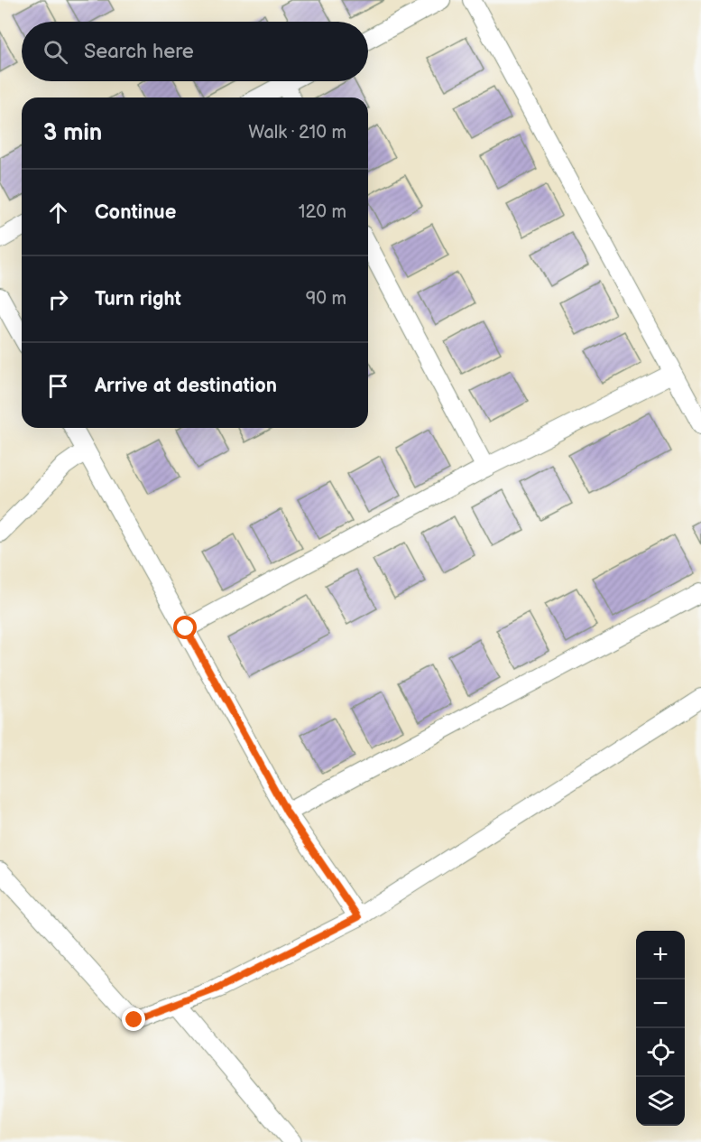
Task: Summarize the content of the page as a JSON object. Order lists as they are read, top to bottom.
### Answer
{
  "page": {
    "search": "Search here",
    "heading": ["3 min", "Walk · 210 m"],
    "list": [
      ["Continue", "120 m"],
      ["Turn right", "90 m"],
      "Arrive at destination"
    ],
    "map_buttons": ["+", "−"]
  }
}
